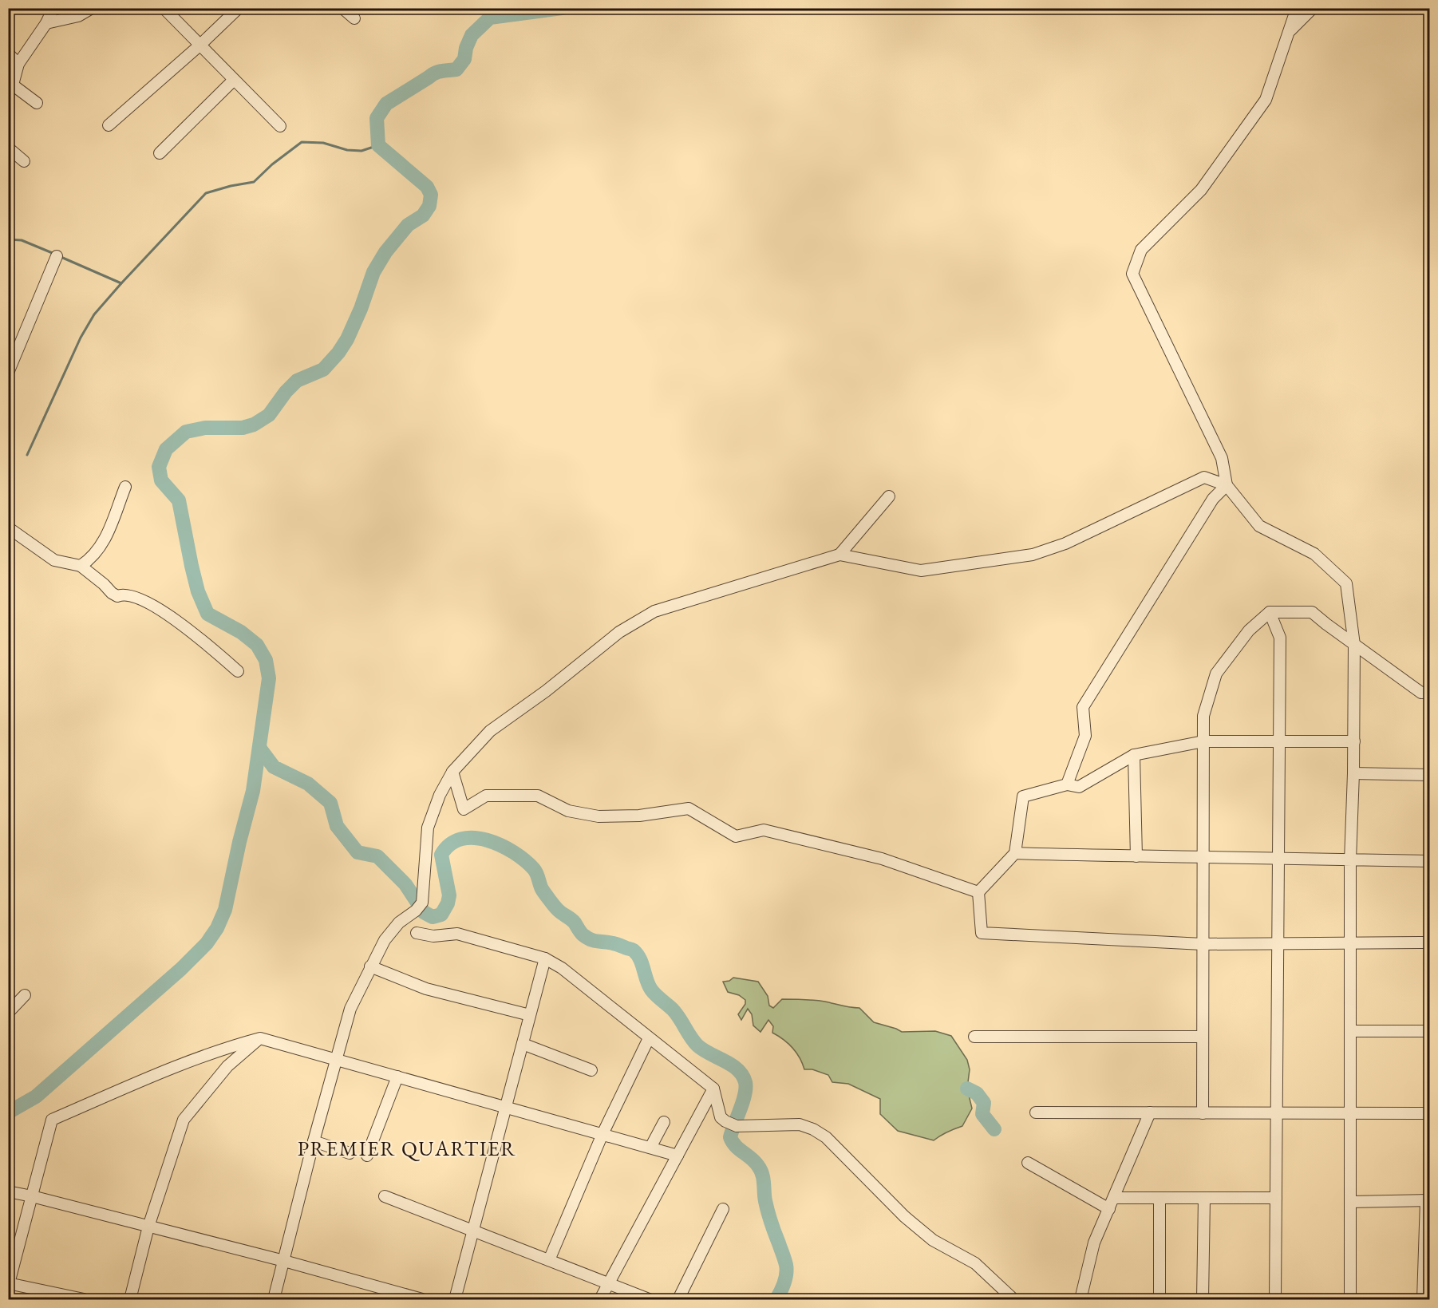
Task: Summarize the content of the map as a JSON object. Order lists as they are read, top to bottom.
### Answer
{
  "districts": ["PREMIER QUARTIER"]
}
